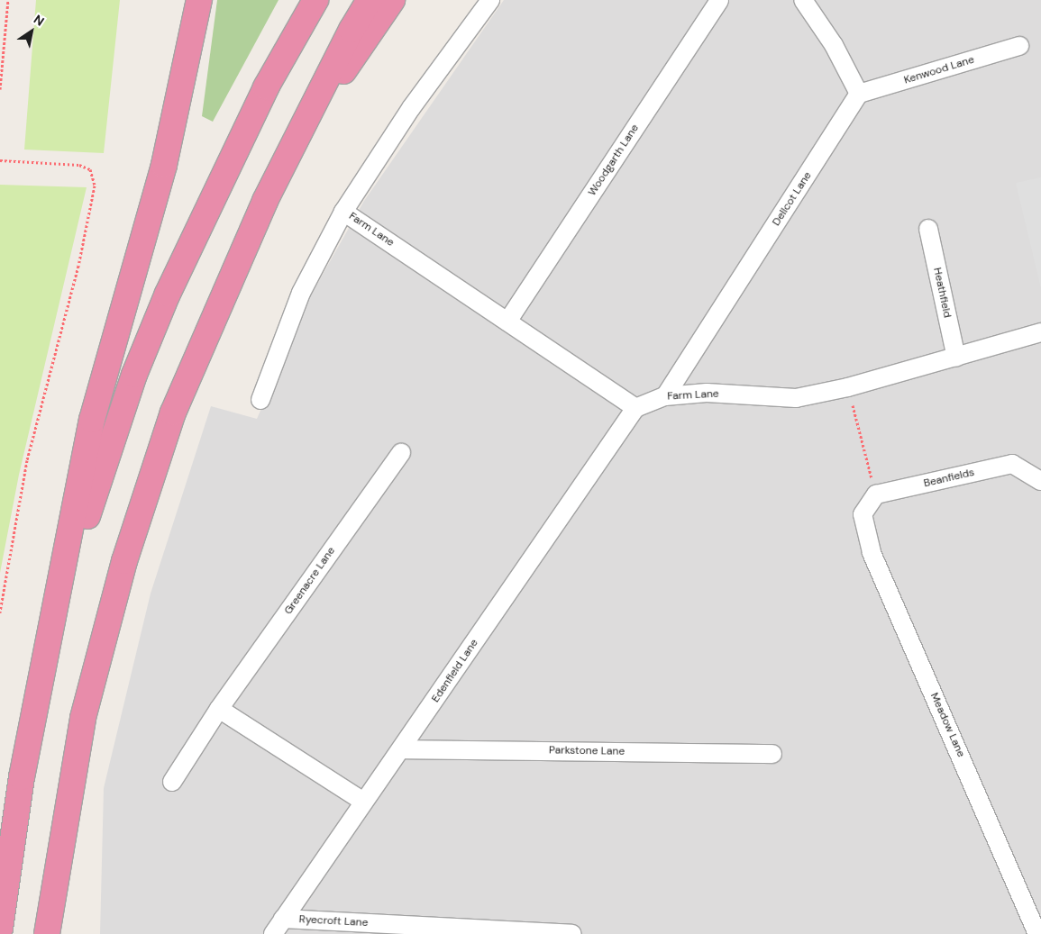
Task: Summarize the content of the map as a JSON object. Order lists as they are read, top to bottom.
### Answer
{
  "streets": {
    "street": [
      "Kenwood Lane",
      "Woodgarth Lane",
      "Dellcot Lane",
      "Farm Lane",
      "Heathfield",
      "Beanfields",
      "Greenacre Lane",
      "Edenfield Lane",
      "Meadow Lane",
      "Parkstone Lane",
      "Ryecroft Lane"
    ]
  },
  "crossings": [
    ["Kenwood Lane", "Dellcot Lane"],
    ["Woodgarth Lane", "Farm Lane"],
    ["Dellcot Lane", "Farm Lane"],
    ["Farm Lane", "Heathfield"],
    ["Farm Lane", "Edenfield Lane"],
    ["Beanfields", "Meadow Lane"],
    ["Edenfield Lane", "Parkstone Lane"],
    ["Edenfield Lane", "Ryecroft Lane"]
  ],
  "north": "top right"
}
